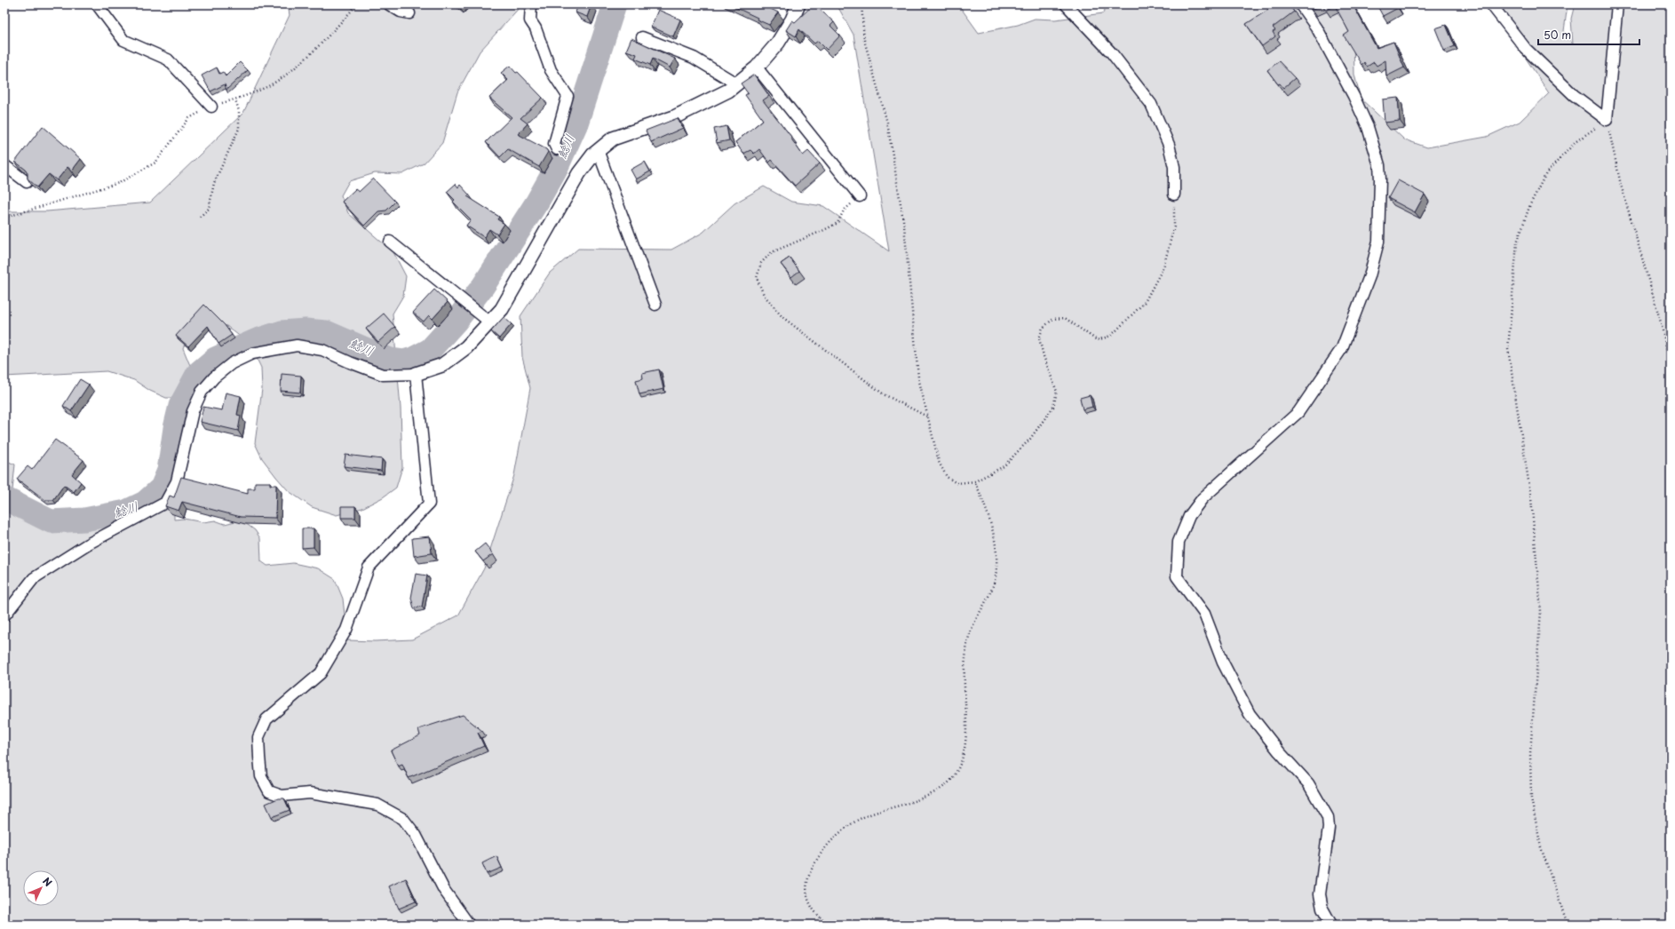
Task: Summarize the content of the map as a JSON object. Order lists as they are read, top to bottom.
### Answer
{
  "water": ["鯰川"],
  "scale_bar": "50 m",
  "north": "top right"
}
